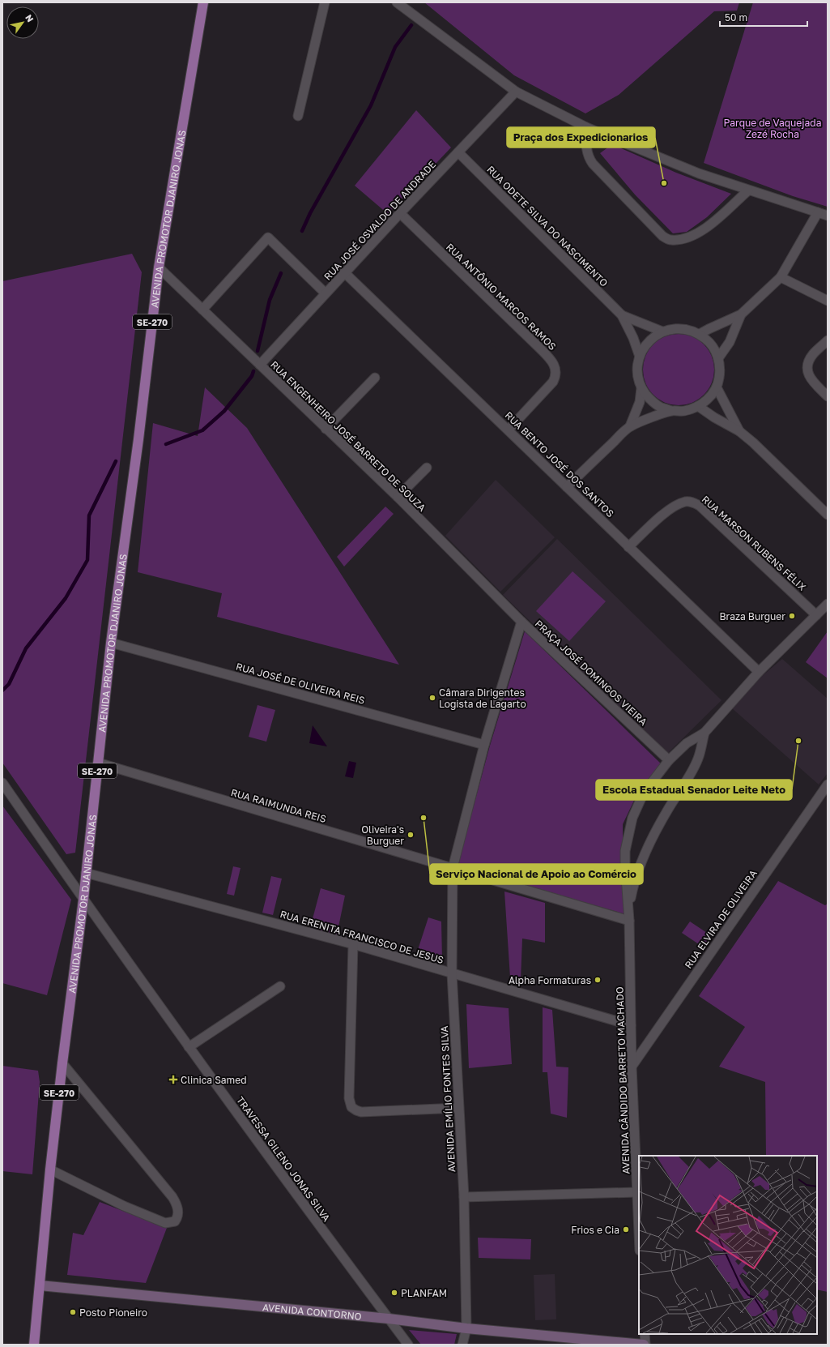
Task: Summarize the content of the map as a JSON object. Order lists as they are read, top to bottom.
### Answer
{
  "streets": {
    "main road": ["AVENIDA PROMOTOR DJANIRO JONAS", "SE-270", "AVENIDA CONTORNO"],
    "street": [
      "RUA JOSÉ OSVALDO DE ANDRADE",
      "RUA ODETE SILVA DO NASCIMENTO",
      "RUA ANTÔNIO MARCOS RAMOS",
      "RUA ENGENHEIRO JOSÉ BARRETO DE SOUZA",
      "RUA BENTO JOSÉ DOS SANTOS",
      "RUA MARSON RUBENS FÉLIX",
      "PRAÇA JOSÉ DOMINGOS VIEIRA",
      "RUA JOSÉ DE OLIVEIRA REIS",
      "RUA RAIMUNDA REIS",
      "RUA ELVIRA DE OLIVEIRA",
      "RUA ERENITA FRANCISCO DE JESUS",
      "AVENIDA CÂNDIDO BARRETO MACHADO",
      "AVENIDA EMÍLIO FONTES SILVA",
      "TRAVESSA GILENO JONAS SILVA"
    ]
  },
  "crossings": [
    ["AVENIDA PROMOTOR DJANIRO JONAS", "SE-270"],
    ["AVENIDA PROMOTOR DJANIRO JONAS", "RUA ENGENHEIRO JOSÉ BARRETO DE SOUZA"],
    ["AVENIDA PROMOTOR DJANIRO JONAS", "RUA JOSÉ DE OLIVEIRA REIS"],
    ["AVENIDA PROMOTOR DJANIRO JONAS", "RUA RAIMUNDA REIS"],
    ["AVENIDA PROMOTOR DJANIRO JONAS", "RUA ERENITA FRANCISCO DE JESUS"],
    ["AVENIDA PROMOTOR DJANIRO JONAS", "TRAVESSA GILENO JONAS SILVA"],
    ["AVENIDA PROMOTOR DJANIRO JONAS", "AVENIDA CONTORNO"],
    ["RUA JOSÉ OSVALDO DE ANDRADE", "RUA ODETE SILVA DO NASCIMENTO"],
    ["RUA JOSÉ OSVALDO DE ANDRADE", "RUA ANTÔNIO MARCOS RAMOS"],
    ["RUA JOSÉ OSVALDO DE ANDRADE", "RUA ENGENHEIRO JOSÉ BARRETO DE SOUZA"],
    ["RUA JOSÉ OSVALDO DE ANDRADE", "RUA BENTO JOSÉ DOS SANTOS"],
    ["RUA ANTÔNIO MARCOS RAMOS", "RUA BENTO JOSÉ DOS SANTOS"],
    ["SE-270", "AVENIDA CONTORNO"],
    ["RUA ENGENHEIRO JOSÉ BARRETO DE SOUZA", "PRAÇA JOSÉ DOMINGOS VIEIRA"],
    ["RUA BENTO JOSÉ DOS SANTOS", "RUA MARSON RUBENS FÉLIX"],
    ["PRAÇA JOSÉ DOMINGOS VIEIRA", "RUA JOSÉ DE OLIVEIRA REIS"],
    ["PRAÇA JOSÉ DOMINGOS VIEIRA", "RUA RAIMUNDA REIS"],
    ["PRAÇA JOSÉ DOMINGOS VIEIRA", "AVENIDA EMÍLIO FONTES SILVA"],
    ["RUA RAIMUNDA REIS", "AVENIDA EMÍLIO FONTES SILVA"],
    ["RUA ELVIRA DE OLIVEIRA", "AVENIDA CÂNDIDO BARRETO MACHADO"],
    ["RUA ERENITA FRANCISCO DE JESUS", "AVENIDA CÂNDIDO BARRETO MACHADO"],
    ["RUA ERENITA FRANCISCO DE JESUS", "AVENIDA EMÍLIO FONTES SILVA"],
    ["AVENIDA EMÍLIO FONTES SILVA", "AVENIDA CONTORNO"],
    ["TRAVESSA GILENO JONAS SILVA", "AVENIDA CONTORNO"]
  ],
  "parks": ["Parque de Vaquejada Zezé Rocha"],
  "places": {
    "other": [
      "Praça dos Expedicionarios",
      "Braza Burguer",
      "Câmara Dirigentes Logista de Lagarto",
      "Escola Estadual Senador Leite Neto",
      "Serviço Nacional de Apoio ao Comércio",
      "Oliveira's Burguer",
      "Alpha Formaturas",
      "Frios e Cia",
      "PLANFAM",
      "Posto Pioneiro"
    ],
    "health": ["Clinica Samed"]
  },
  "scale_bar": "50 m",
  "north": "top right"
}
